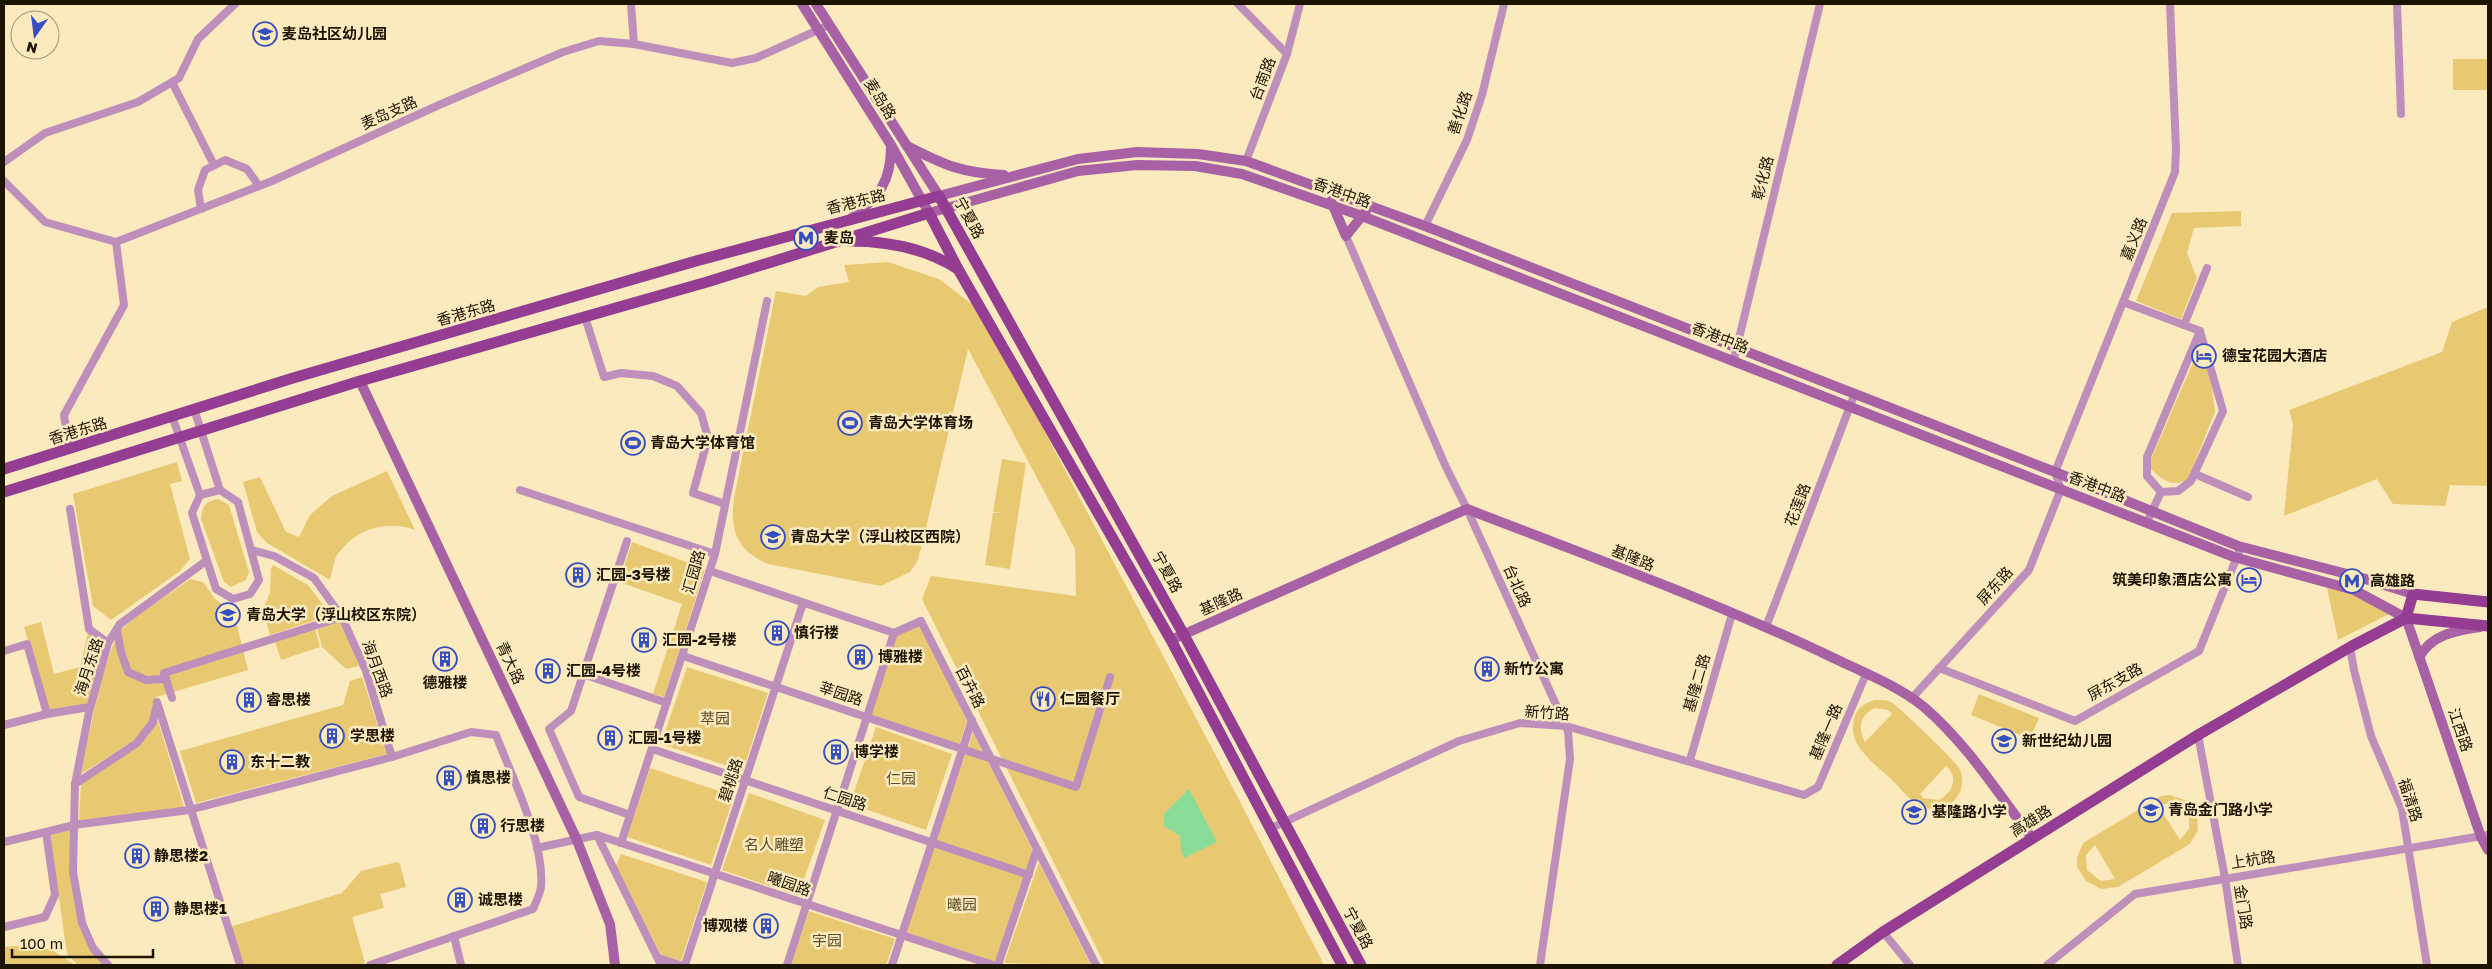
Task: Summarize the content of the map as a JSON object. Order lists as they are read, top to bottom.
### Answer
{
  "streets": {
    "main road": [
      "麦岛路",
      "香港中路",
      "香港东路",
      "宁夏路",
      "基隆路",
      "青大路",
      "江西路",
      "高雄路"
    ],
    "street": [
      "台南路",
      "麦岛支路",
      "善化路",
      "彰化路",
      "嘉义路",
      "花莲路",
      "汇园路",
      "台北路",
      "屏东路",
      "海月东路",
      "海月西路",
      "屏东支路",
      "基隆二路",
      "百卉路",
      "新竹路",
      "基隆一路",
      "碧桃路",
      "仁园路",
      "福清路",
      "上杭路",
      "曦园路",
      "金门路"
    ]
  },
  "crossings": [
    ["台南路", "香港中路"],
    ["麦岛路", "麦岛支路"],
    ["麦岛路", "香港中路"],
    ["麦岛路", "香港东路"],
    ["麦岛路", "宁夏路"],
    ["善化路", "香港中路"],
    ["彰化路", "香港中路"],
    ["香港中路", "香港东路"],
    ["香港中路", "宁夏路"],
    ["香港中路", "嘉义路"],
    ["香港中路", "花莲路"],
    ["香港中路", "屏东路"],
    ["香港中路", "屏东支路"],
    ["香港中路", "江西路"],
    ["香港中路", "高雄路"],
    ["香港东路", "宁夏路"],
    ["香港东路", "青大路"],
    ["宁夏路", "基隆路"],
    ["宁夏路", "新竹路"],
    ["花莲路", "基隆路"],
    ["基隆路", "台北路"],
    ["基隆路", "屏东路"],
    ["基隆路", "基隆二路"],
    ["基隆路", "基隆一路"],
    ["基隆路", "高雄路"],
    ["汇园路", "仁园路"],
    ["汇园路", "曦园路"],
    ["台北路", "新竹路"],
    ["屏东路", "屏东支路"],
    ["青大路", "曦园路"],
    ["基隆二路", "新竹路"],
    ["新竹路", "基隆一路"],
    ["江西路", "高雄路"],
    ["江西路", "上杭路"],
    ["碧桃路", "仁园路"],
    ["碧桃路", "曦园路"],
    ["福清路", "高雄路"],
    ["福清路", "上杭路"],
    ["高雄路", "金门路"],
    ["上杭路", "金门路"]
  ],
  "parks": [
    "萃园",
    "仁园",
    "名人雕塑",
    "曦园",
    "宇园"
  ],
  "places": {
    "school or university": [
      "麦岛社区幼儿园",
      "青岛大学（浮山校区西院）",
      "青岛大学（浮山校区东院）",
      "新世纪幼儿园",
      "青岛金门路小学",
      "基隆路小学"
    ],
    "metro station": ["麦岛", "高雄路"],
    "hotel": ["德宝花园大酒店", "筑美印象酒店公寓"],
    "sports": ["青岛大学体育场", "青岛大学体育馆"],
    "building": [
      "汇园-3号楼",
      "慎行楼",
      "汇园-2号楼",
      "博雅楼",
      "德雅楼",
      "新竹公寓",
      "汇园-4号楼",
      "睿思楼",
      "学思楼",
      "汇园-1号楼",
      "博学楼",
      "东十二教",
      "慎思楼",
      "行思楼",
      "静思楼2",
      "诚思楼",
      "静思楼1",
      "博观楼"
    ],
    "restaurant": ["仁园餐厅"]
  },
  "scale_bar": "100 m",
  "north": "bottom"
}
